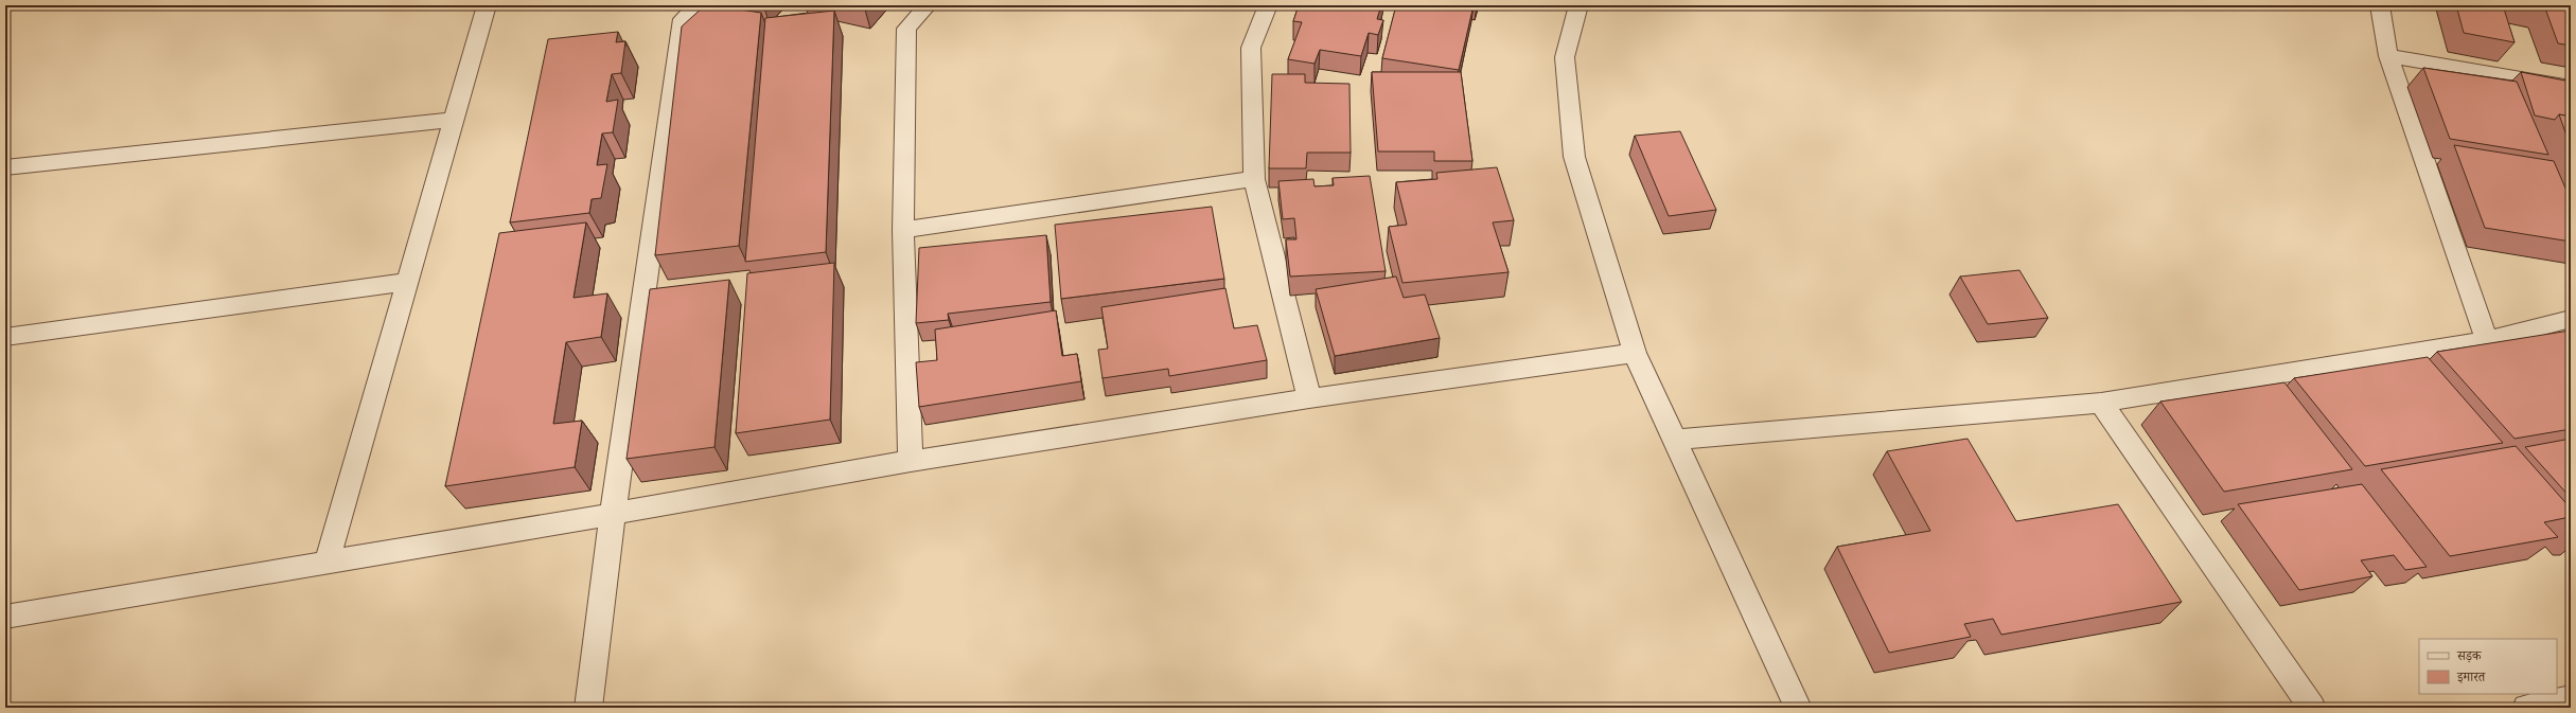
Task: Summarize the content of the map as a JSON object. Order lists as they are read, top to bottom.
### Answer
{
  "legend": ["सड़क", "इमारत"]
}
